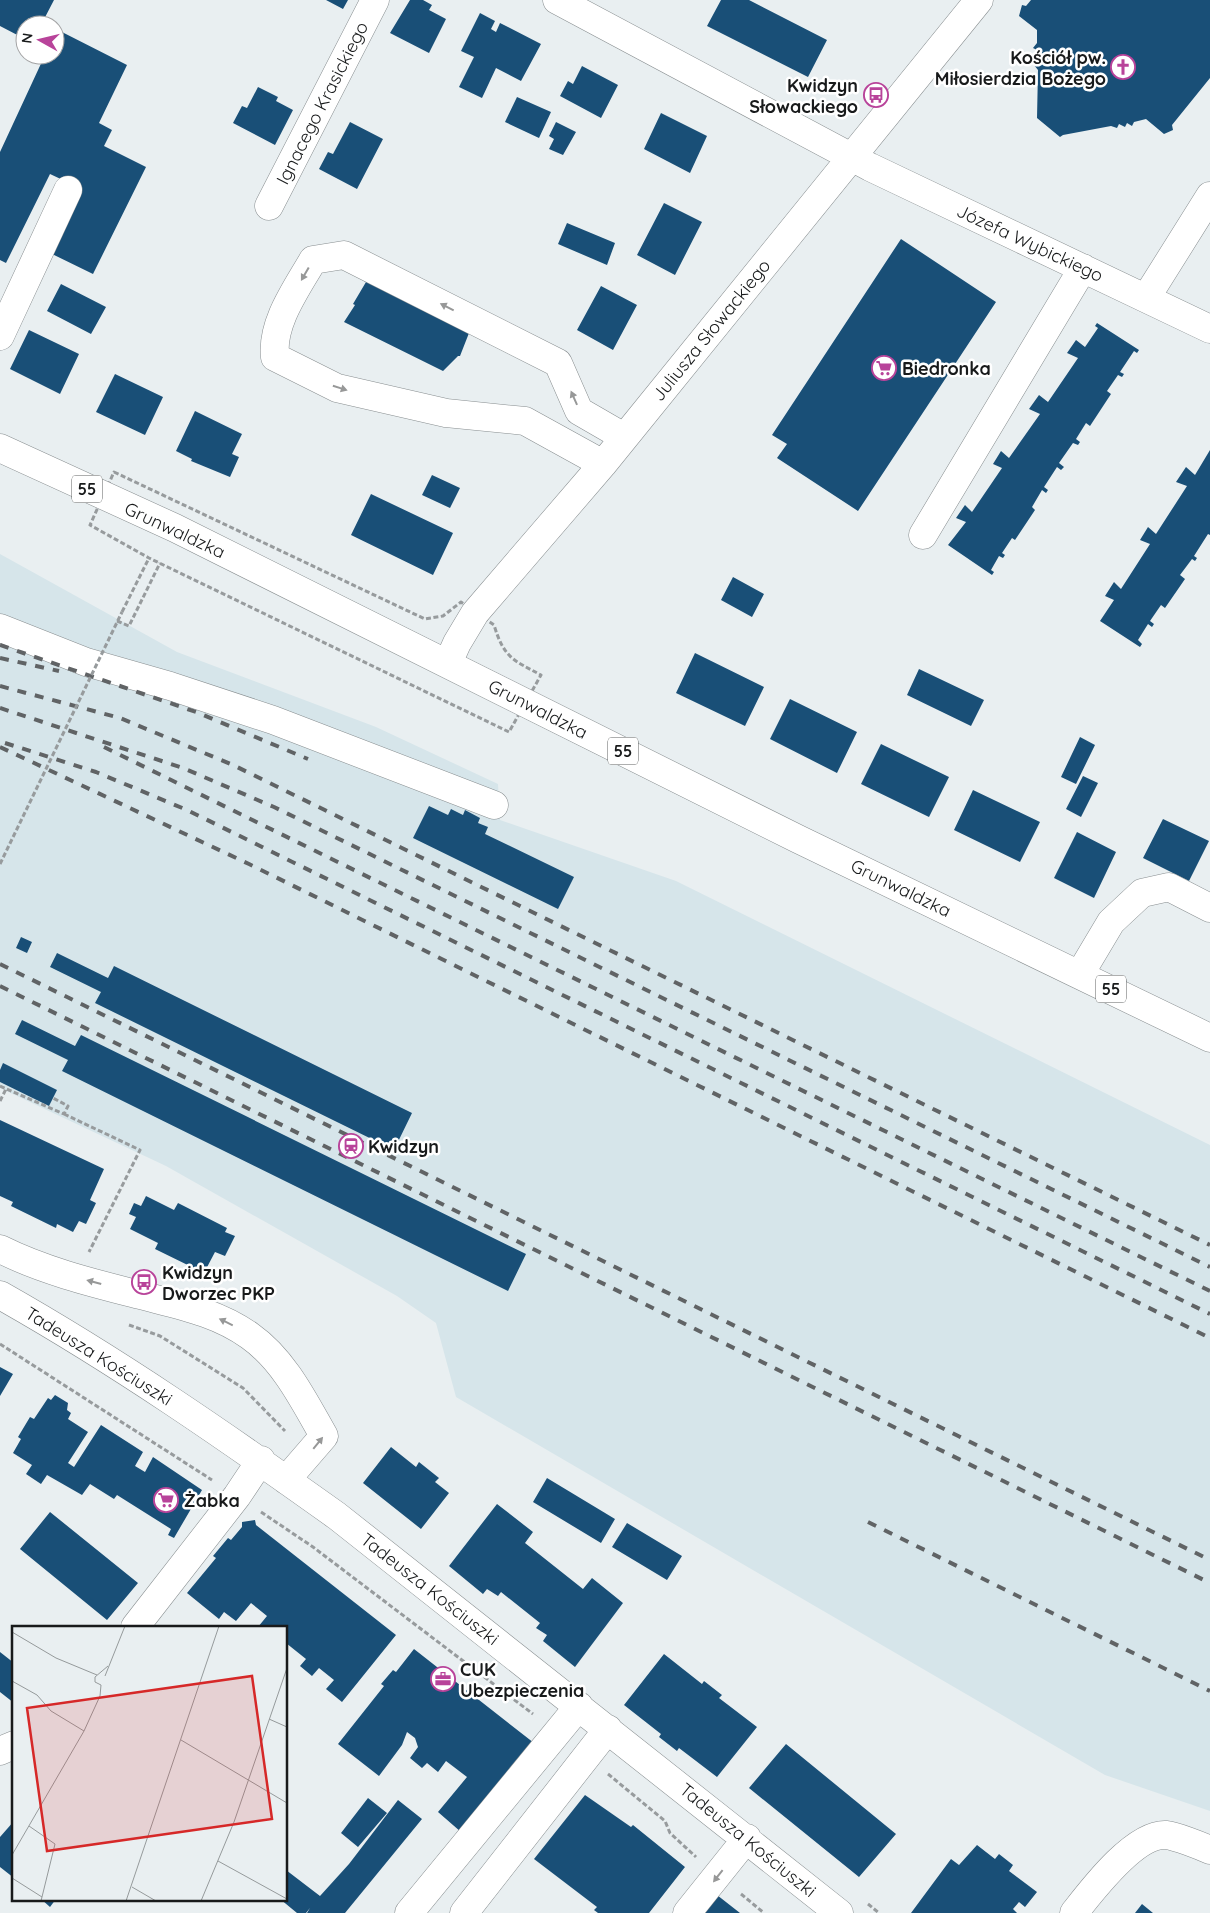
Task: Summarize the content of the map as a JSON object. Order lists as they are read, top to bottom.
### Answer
{
  "streets": {
    "street": [
      "Ignacego Krasickiego",
      "Józefa Wybickiego",
      "Juliusza Słowackiego",
      "55",
      "Grunwaldzka",
      "Tadeusza Kościuszki"
    ]
  },
  "crossings": [
    ["Józefa Wybickiego", "Juliusza Słowackiego"],
    ["Juliusza Słowackiego", "Grunwaldzka"]
  ],
  "places": {
    "church": ["Kościół pw. Miłosierdzia Bożego"],
    "bus stop": ["Kwidzyn Słowackiego", "Kwidzyn Dworzec PKP"],
    "supermarket": ["Biedronka", "Żabka"],
    "station": ["Kwidzyn"],
    "office": ["CUK Ubezpieczenia"]
  },
  "north": "left"
}
